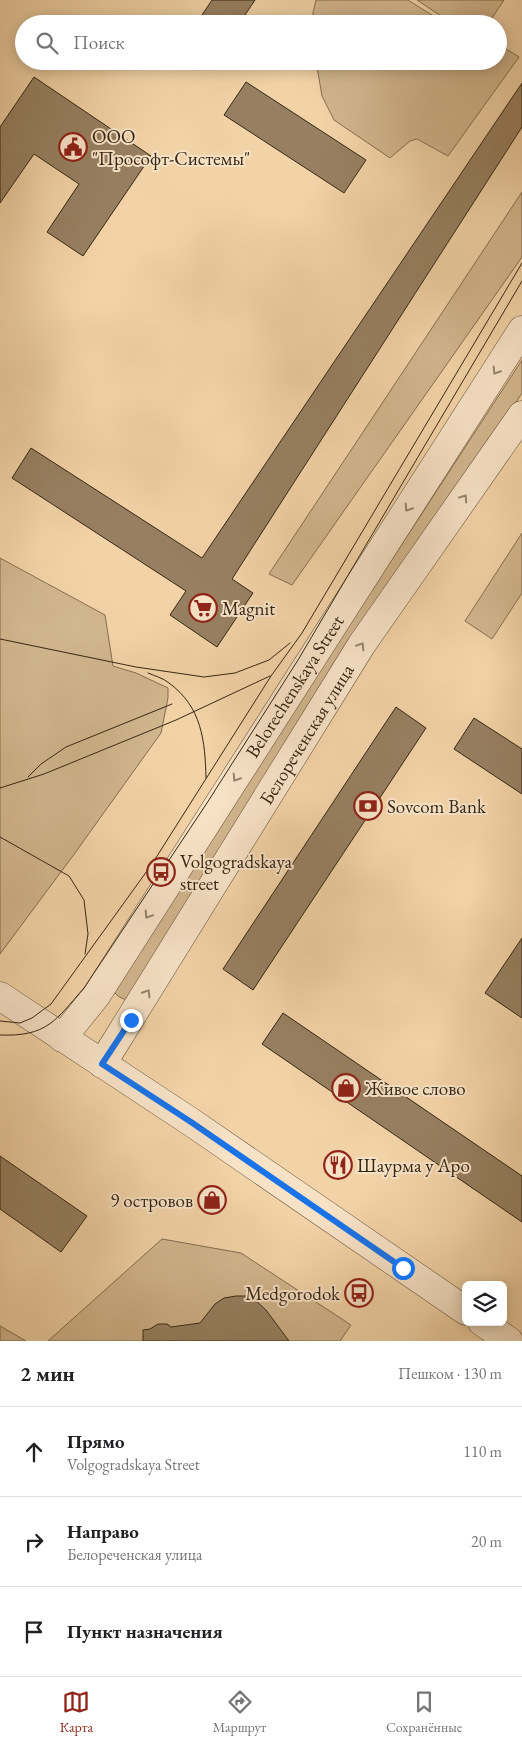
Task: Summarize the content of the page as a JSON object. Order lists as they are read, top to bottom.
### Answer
{
  "streets": {
    "street": ["Belorechenskaya Street", "Белореченская улица"]
  },
  "one_way": ["Belorechenskaya Street", "Белореченская улица"],
  "places": {
    "public building": ["ООО \"Прософт-Системы\""],
    "supermarket": ["Magnit"],
    "bank": ["Sovcom Bank"],
    "bus stop": ["Volgogradskaya street", "Medgorodok"],
    "shop": ["Живое слово", "9 островов"],
    "restaurant": ["Шаурма у Аро"]
  },
  "page": {
    "search": "Поиск",
    "heading": ["2 мин", "Пешком · 130 m"],
    "list": [
      ["Прямо", "Volgogradskaya Street", "110 m"],
      ["Направо", "Белореченская улица", "20 m"],
      "Пункт назначения"
    ],
    "nav": ["Карта", "Маршрут", "Сохранённые"]
  }
}
